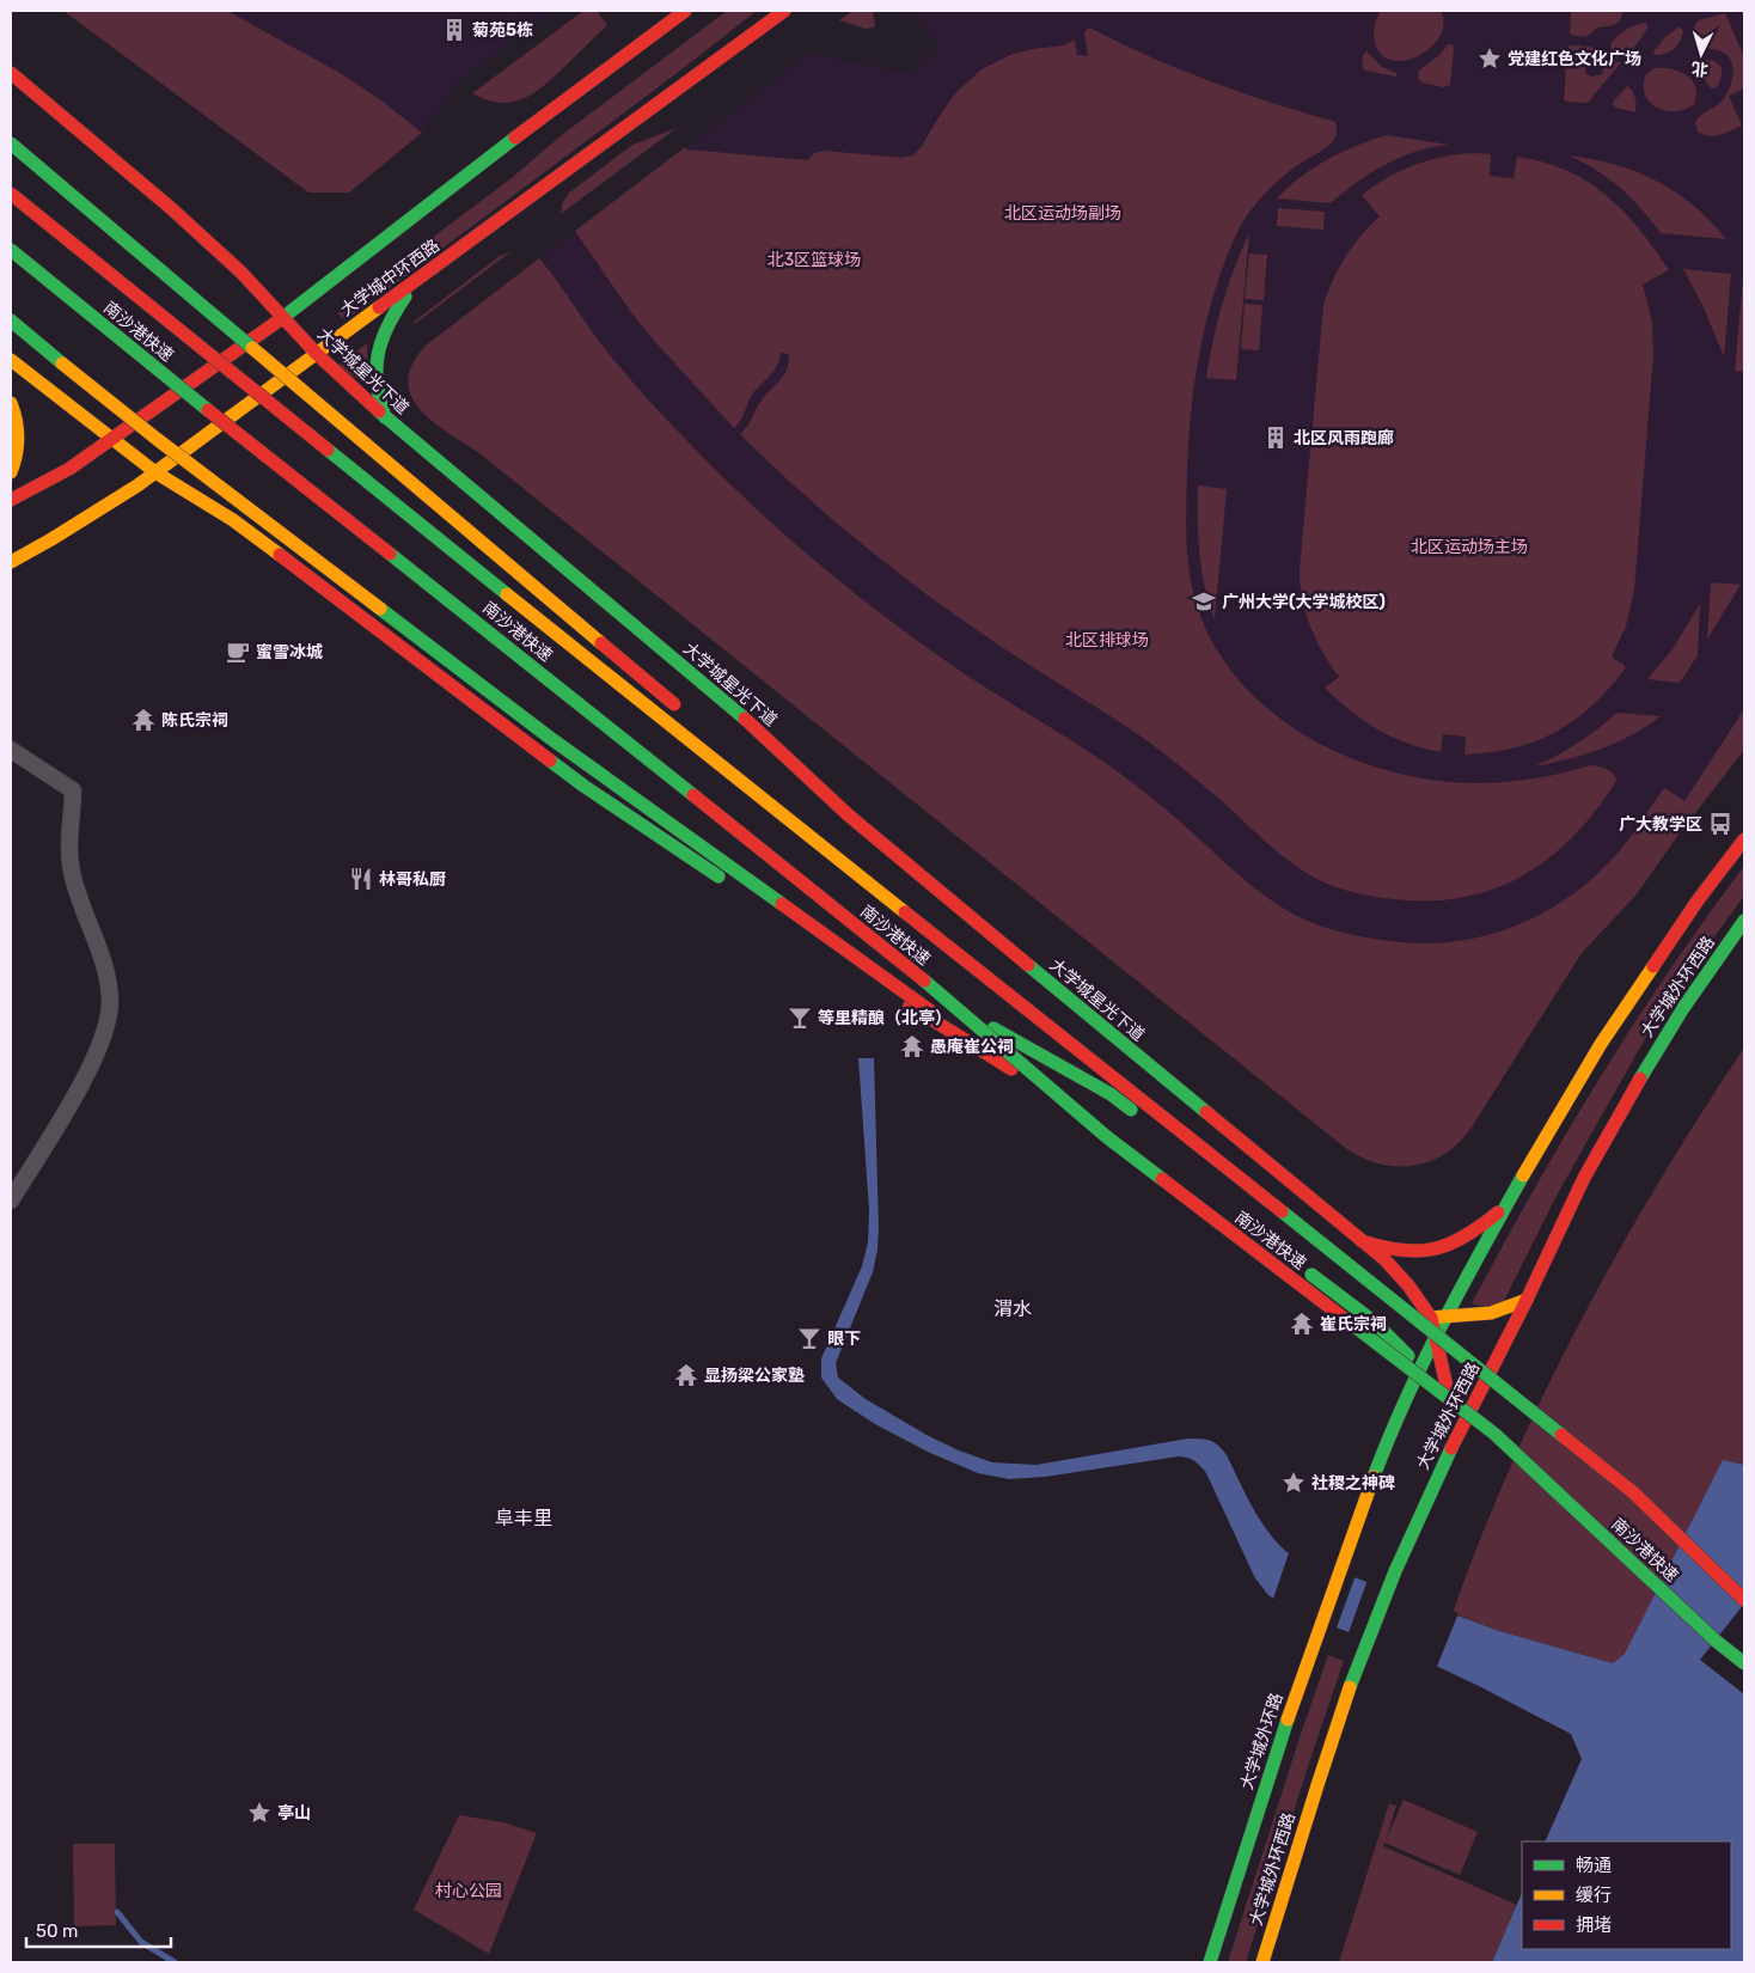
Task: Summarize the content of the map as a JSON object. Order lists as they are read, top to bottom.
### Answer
{
  "streets": {
    "main road": [
      "大学城中环西路",
      "南沙港快速",
      "大学城星光下道",
      "大学城外环西路",
      "大学城外环路"
    ]
  },
  "crossings": [
    ["大学城中环西路", "大学城星光下道"],
    ["大学城星光下道", "大学城外环西路"],
    ["大学城外环西路", "大学城外环路"]
  ],
  "districts": ["渭水", "阜丰里"],
  "parks": [
    "北区运动场副场",
    "北3区篮球场",
    "北区运动场主场",
    "北区排球场",
    "村心公园"
  ],
  "places": {
    "building": ["菊苑5栋", "北区风雨跑廊"],
    "place": ["党建红色文化广场", "社稷之神碑", "亭山"],
    "school or university": ["广州大学(大学城校区)"],
    "cafe": ["蜜雪冰城"],
    "temple": [
      "陈氏宗祠",
      "愚庵崔公祠",
      "崔氏宗祠",
      "显扬梁公家塾"
    ],
    "bus stop": ["广大教学区"],
    "restaurant": ["林哥私厨"],
    "bar": ["等里精酿（北亭）", "眼下"]
  },
  "legend": ["畅通", "缓行", "拥堵"],
  "scale_bar": "50 m",
  "north": "bottom"
}
